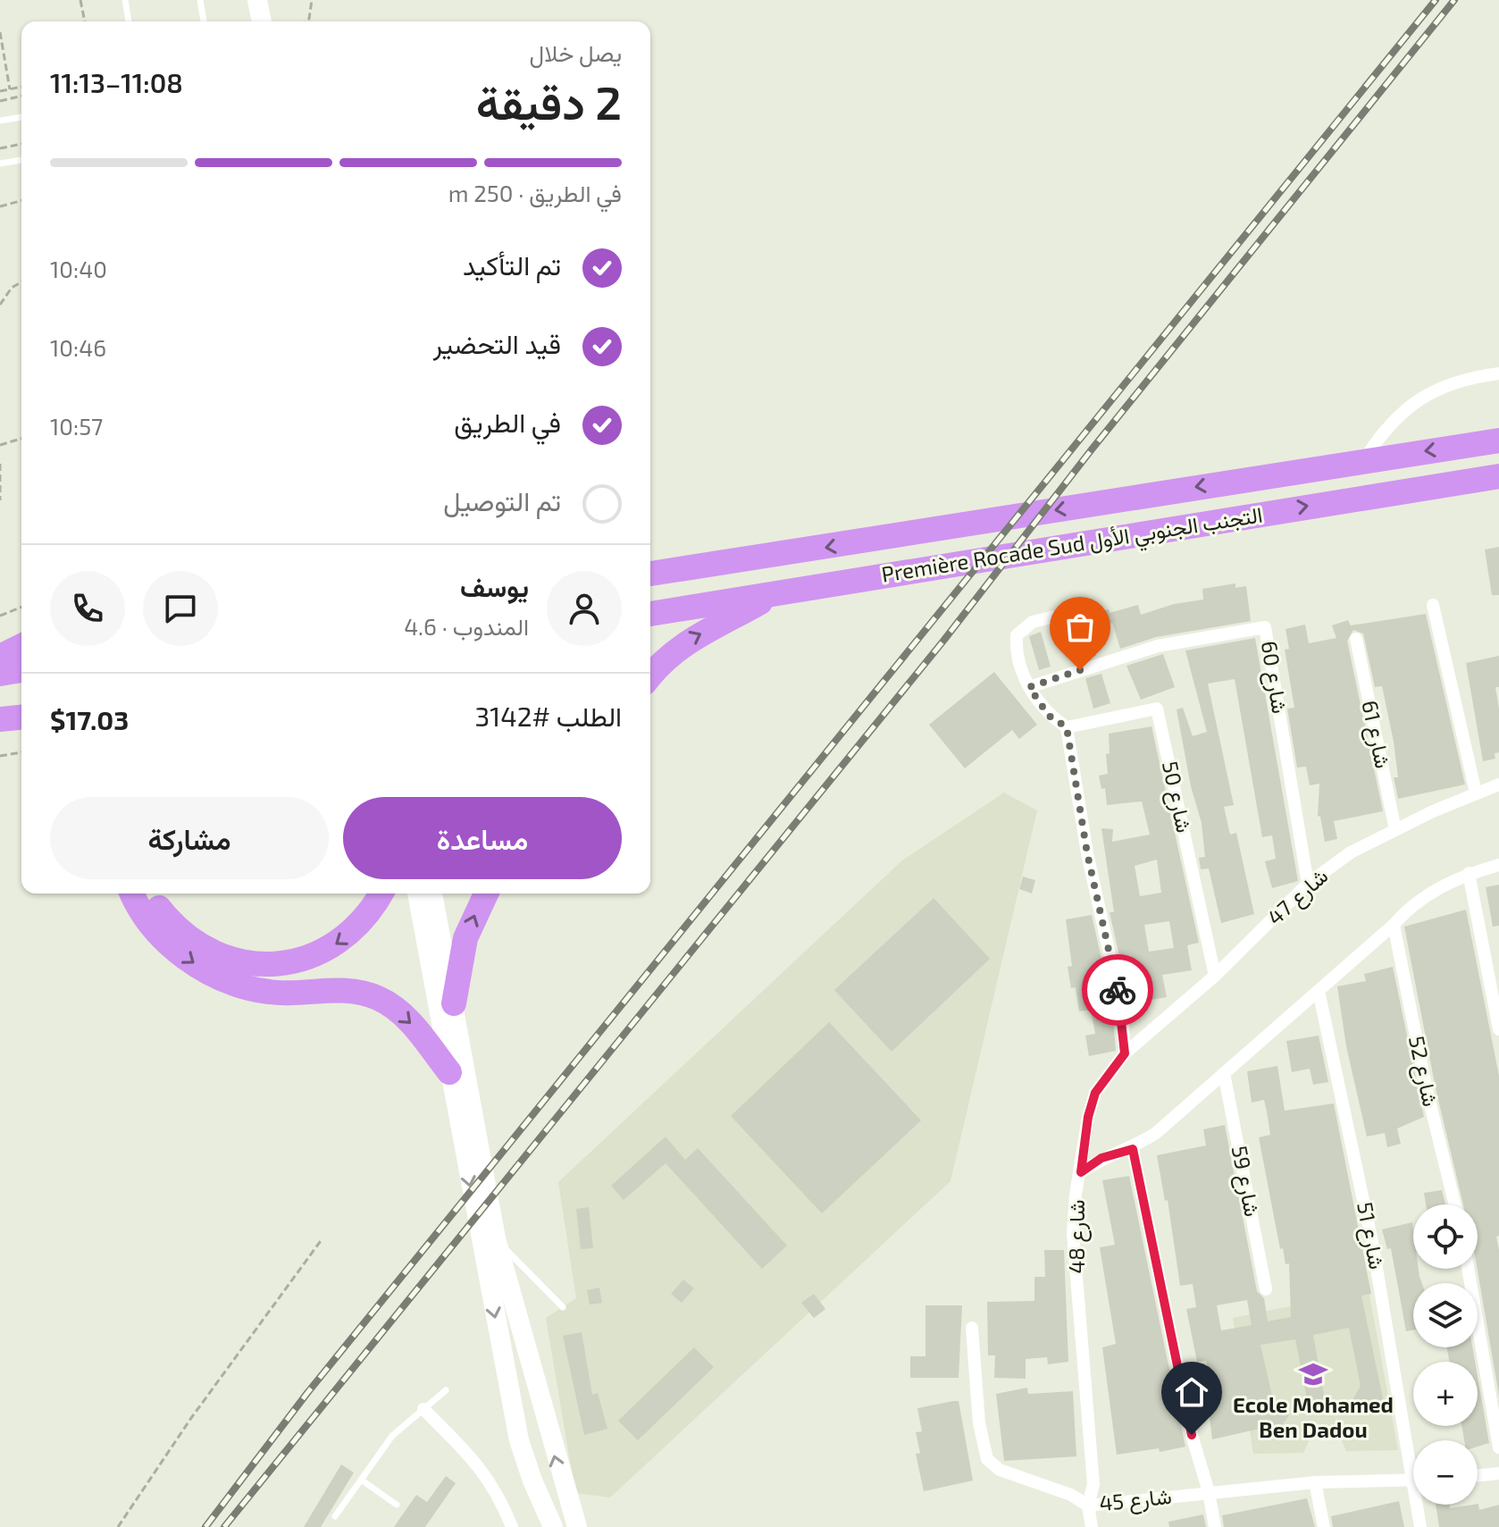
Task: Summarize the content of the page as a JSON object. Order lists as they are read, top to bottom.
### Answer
{
  "streets": {
    "highway": ["Première Rocade Sud التجنب الجنوبي الأول"],
    "street": [
      "شارع 60",
      "شارع 61",
      "شارع 50",
      "شارع 47",
      "شارع 52",
      "شارع 59",
      "شارع 51",
      "شارع 48",
      "شارع 45"
    ]
  },
  "crossings": [
    ["شارع 60", "شارع 47"],
    ["شارع 61", "شارع 47"],
    ["شارع 50", "شارع 47"],
    ["شارع 47", "شارع 48"],
    ["شارع 51", "شارع 45"],
    ["شارع 48", "شارع 45"]
  ],
  "places": {
    "school or university": ["Ecole Mohamed Ben Dadou"]
  },
  "page": {
    "heading": ["2 دقيقة", "يصل خلال", "11:08–11:13"],
    "panel": [
      "يوسف",
      "المندوب · 4.6",
      "الطلب #3142",
      "$17.03"
    ],
    "bar": "في الطريق · 250 m",
    "list": [
      ["تم التأكيد", "10:40"],
      ["قيد التحضير", "10:46"],
      ["في الطريق", "10:57"],
      "تم التوصيل"
    ],
    "buttons": ["مساعدة", "مشاركة"],
    "map_buttons": ["+", "−"]
  }
}
